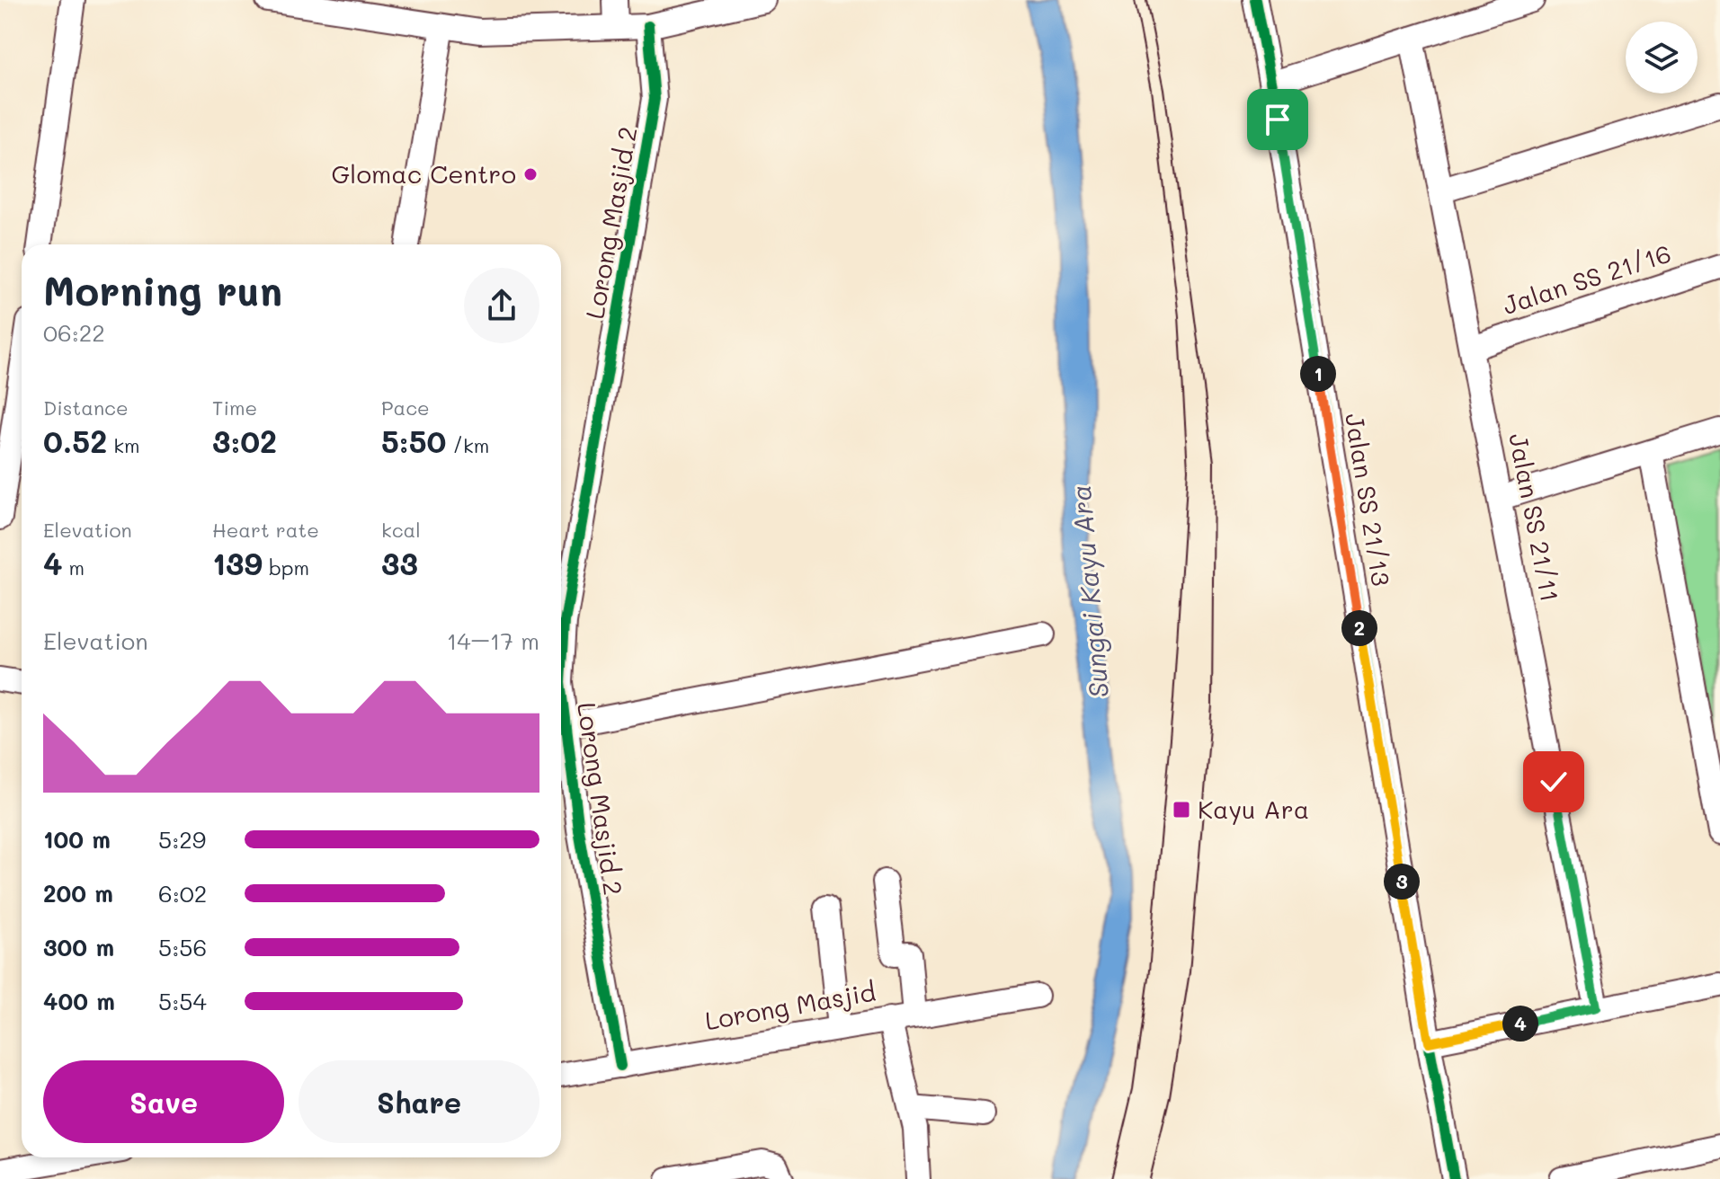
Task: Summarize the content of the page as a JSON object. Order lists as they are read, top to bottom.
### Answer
{
  "streets": {
    "street": [
      "Lorong Masjid 2",
      "Jalan SS 21/16",
      "Jalan SS 21/13",
      "Jalan SS 21/11",
      "Lorong Masjid"
    ]
  },
  "crossings": [
    ["Lorong Masjid 2", "Lorong Masjid"],
    ["Jalan SS 21/16", "Jalan SS 21/11"]
  ],
  "water": ["Sungai Kayu Ara"],
  "places": {
    "other": ["Glomac Centro"],
    "transit": ["Kayu Ara"]
  },
  "page": {
    "heading": ["Morning run", "06:22"],
    "pins": [
      "1",
      "2",
      "3",
      "4"
    ],
    "stats": [
      ["Distance", "0.52 km"],
      ["Time", "3:02"],
      ["Pace", "5:50 /km"],
      ["Elevation", "4 m"],
      ["Heart rate", "139 bpm"],
      ["kcal", "33"]
    ],
    "chart": ["Elevation", "14–17 m"],
    "list": [
      {
        "name": "100 m",
        "note": "5:29"
      },
      {
        "name": "200 m",
        "note": "6:02"
      },
      {
        "name": "300 m",
        "note": "5:56"
      },
      {
        "name": "400 m",
        "note": "5:54"
      }
    ],
    "buttons": ["Save", "Share"]
  }
}
